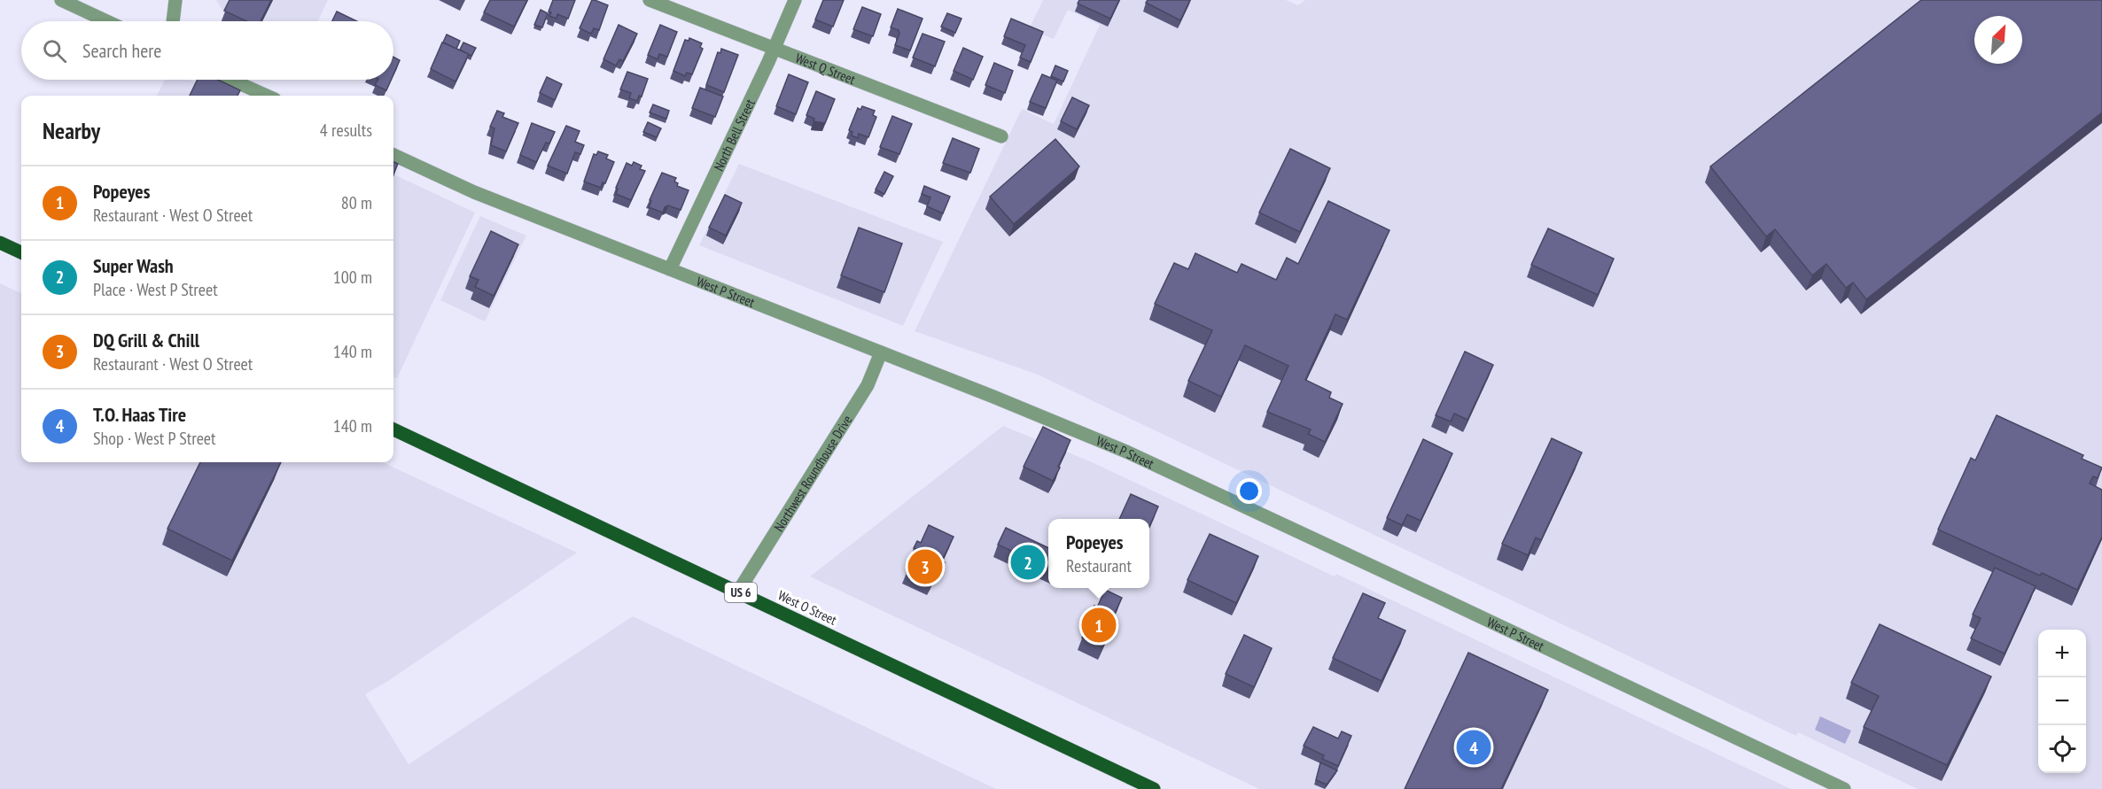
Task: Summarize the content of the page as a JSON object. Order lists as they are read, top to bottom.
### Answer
{
  "streets": {
    "main road": ["US 6", "West O Street"],
    "street": [
      "West Q Street",
      "North Bell Street",
      "West P Street",
      "Northwest Roundhouse Drive"
    ]
  },
  "crossings": [
    ["West Q Street", "North Bell Street"],
    ["North Bell Street", "West P Street"],
    ["West P Street", "Northwest Roundhouse Drive"],
    ["Northwest Roundhouse Drive", "West O Street"]
  ],
  "north": "top right",
  "page": {
    "search": "Search here",
    "heading": ["Nearby", "4 results"],
    "list": [
      {
        "mark": "1",
        "name": "Popeyes",
        "note": "Restaurant · West O Street",
        "value": "80 m"
      },
      {
        "mark": "2",
        "name": "Super Wash",
        "note": "Place · West P Street",
        "value": "100 m"
      },
      {
        "mark": "3",
        "name": "DQ Grill & Chill",
        "note": "Restaurant · West O Street",
        "value": "140 m"
      },
      {
        "mark": "4",
        "name": "T.O. Haas Tire",
        "note": "Shop · West P Street",
        "value": "140 m"
      }
    ],
    "popup": ["Popeyes", "Restaurant"],
    "pins": [
      "2",
      "3",
      "1",
      "4"
    ],
    "map_buttons": ["+", "−"]
  }
}
